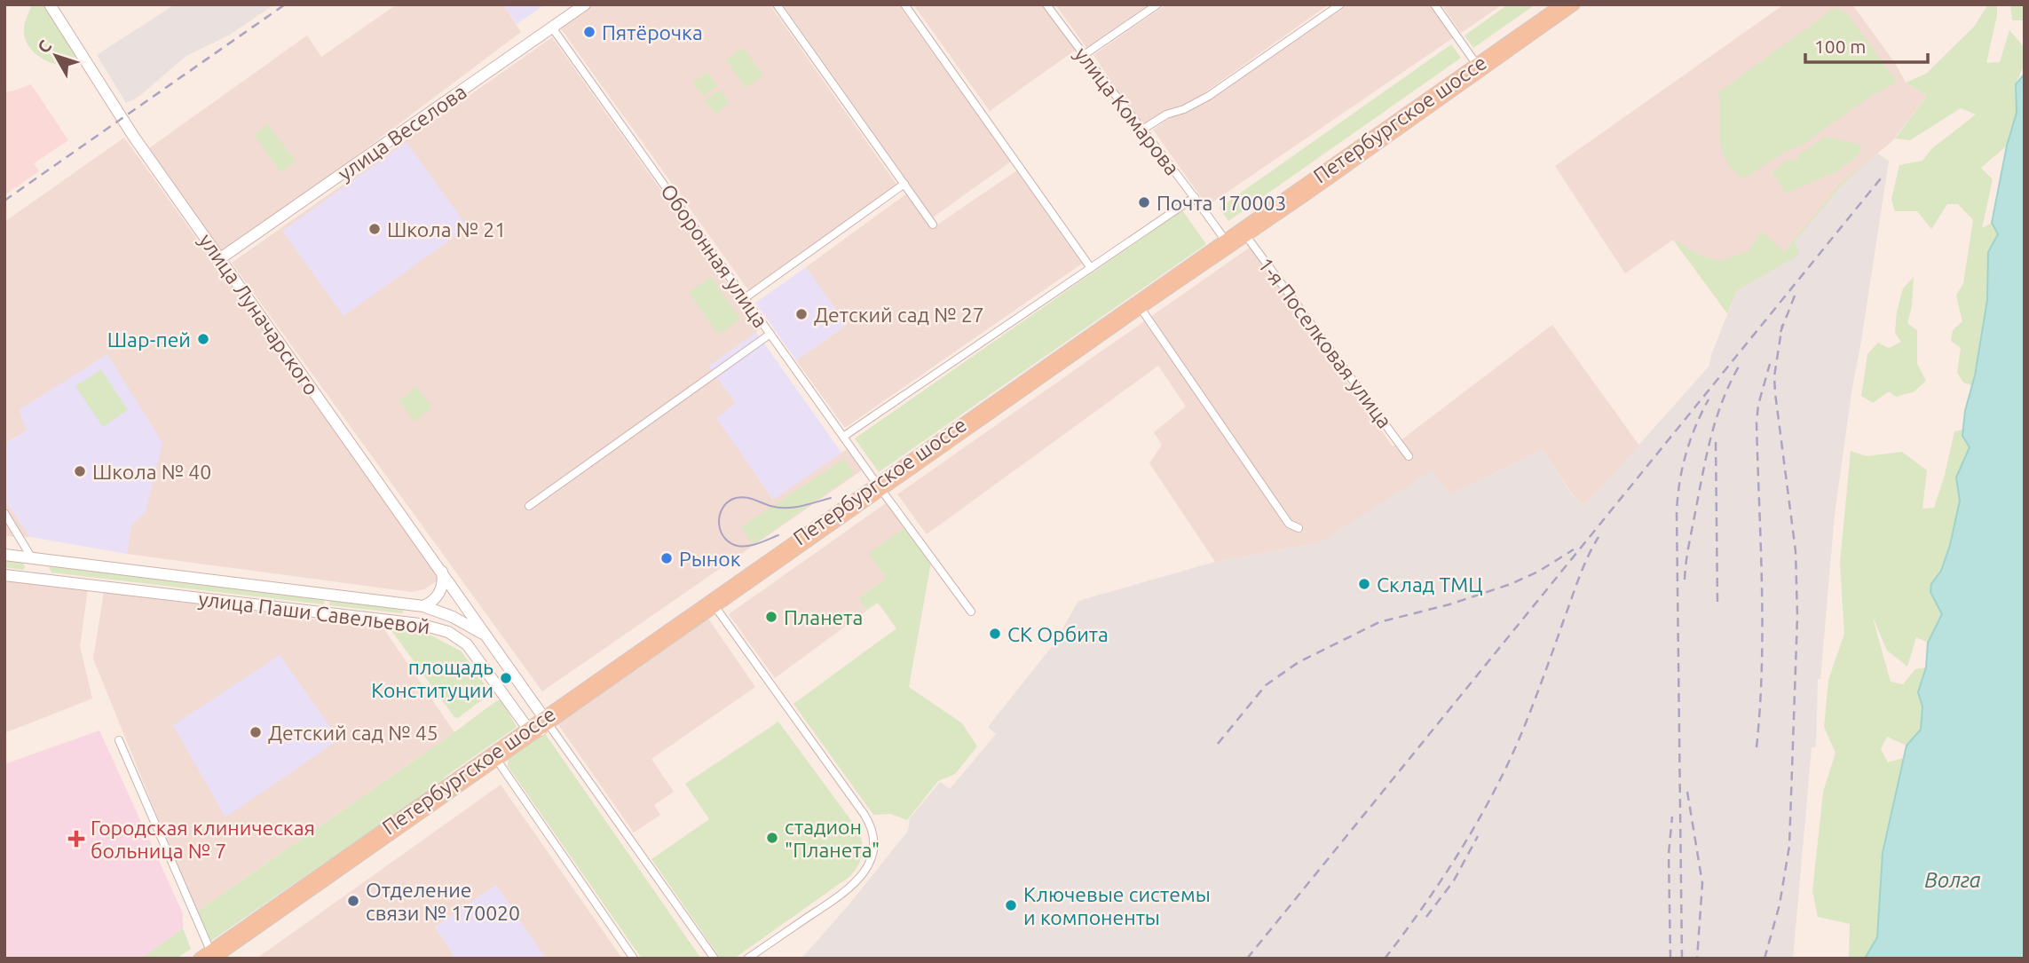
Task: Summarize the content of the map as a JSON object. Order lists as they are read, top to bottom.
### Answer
{
  "streets": {
    "main road": [
      "Петербургское шоссе",
      "улица Веселова",
      "улица Луначарского",
      "улица Паши Савельевой"
    ],
    "street": ["улица Комарова", "Оборонная улица", "1-я Поселковая улица"]
  },
  "crossings": [
    ["улица Комарова", "Петербургское шоссе"],
    ["Петербургское шоссе", "Оборонная улица"],
    ["Петербургское шоссе", "1-я Поселковая улица"],
    ["Петербургское шоссе", "улица Паши Савельевой"],
    ["улица Веселова", "Оборонная улица"],
    ["улица Веселова", "улица Луначарского"],
    ["улица Луначарского", "улица Паши Савельевой"]
  ],
  "water": ["Волга"],
  "places": {
    "other": [
      "Пятёрочка",
      "Почта 170003",
      "Школа № 21",
      "Детский сад № 27",
      "Шар-пей",
      "Школа № 40",
      "Рынок",
      "Склад ТМЦ",
      "Планета",
      "СК Орбита",
      "площадь Конституции",
      "Детский сад № 45",
      "стадион \"Планета\"",
      "Отделение связи № 170020",
      "Ключевые системы и компоненты"
    ],
    "health": ["Городская клиническая больница № 7"]
  },
  "scale_bar": "100 m",
  "north": "top left"
}
